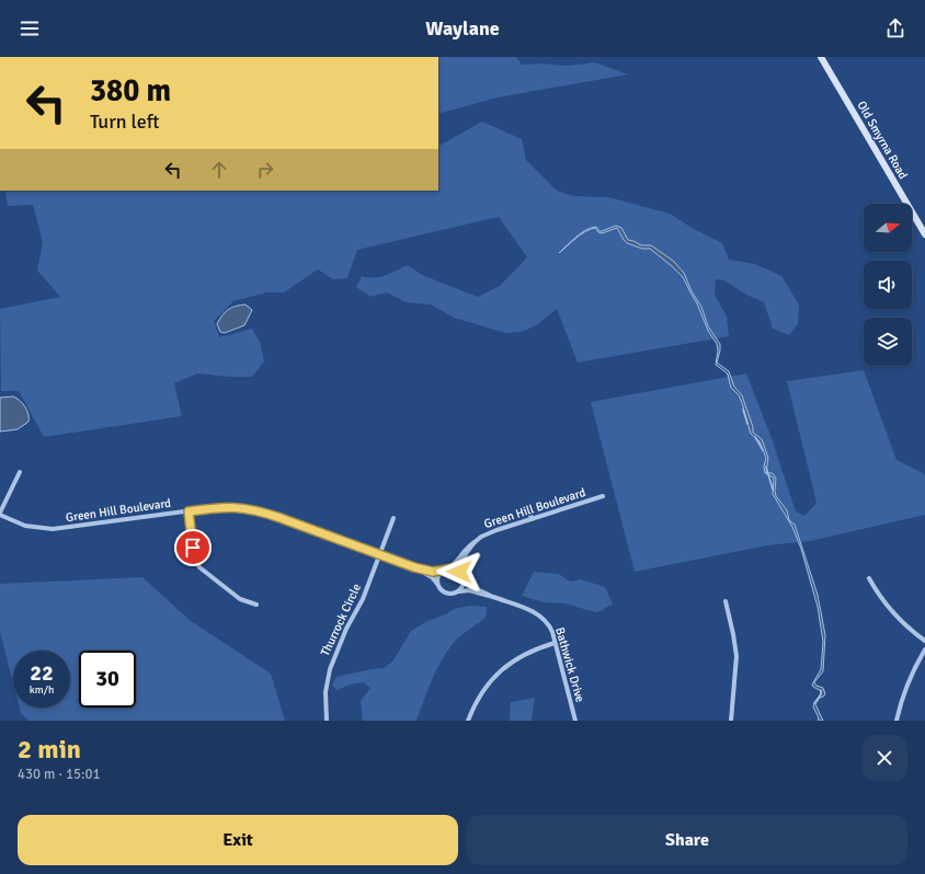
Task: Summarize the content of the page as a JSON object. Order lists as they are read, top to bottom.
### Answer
{
  "streets": {
    "street": [
      "Old Smyrna Road",
      "Green Hill Boulevard",
      "Thurrock Circle",
      "Bathwick Drive"
    ]
  },
  "crossings": [
    ["Green Hill Boulevard", "Thurrock Circle"],
    ["Green Hill Boulevard", "Bathwick Drive"]
  ],
  "north": "right",
  "page": {
    "header": "Waylane",
    "turn": ["380 m", "Turn left"],
    "speed": "22 km/h",
    "limit": "30",
    "heading": ["2 min", "430 m · 15:01"],
    "buttons": ["Exit", "Share"]
  }
}
